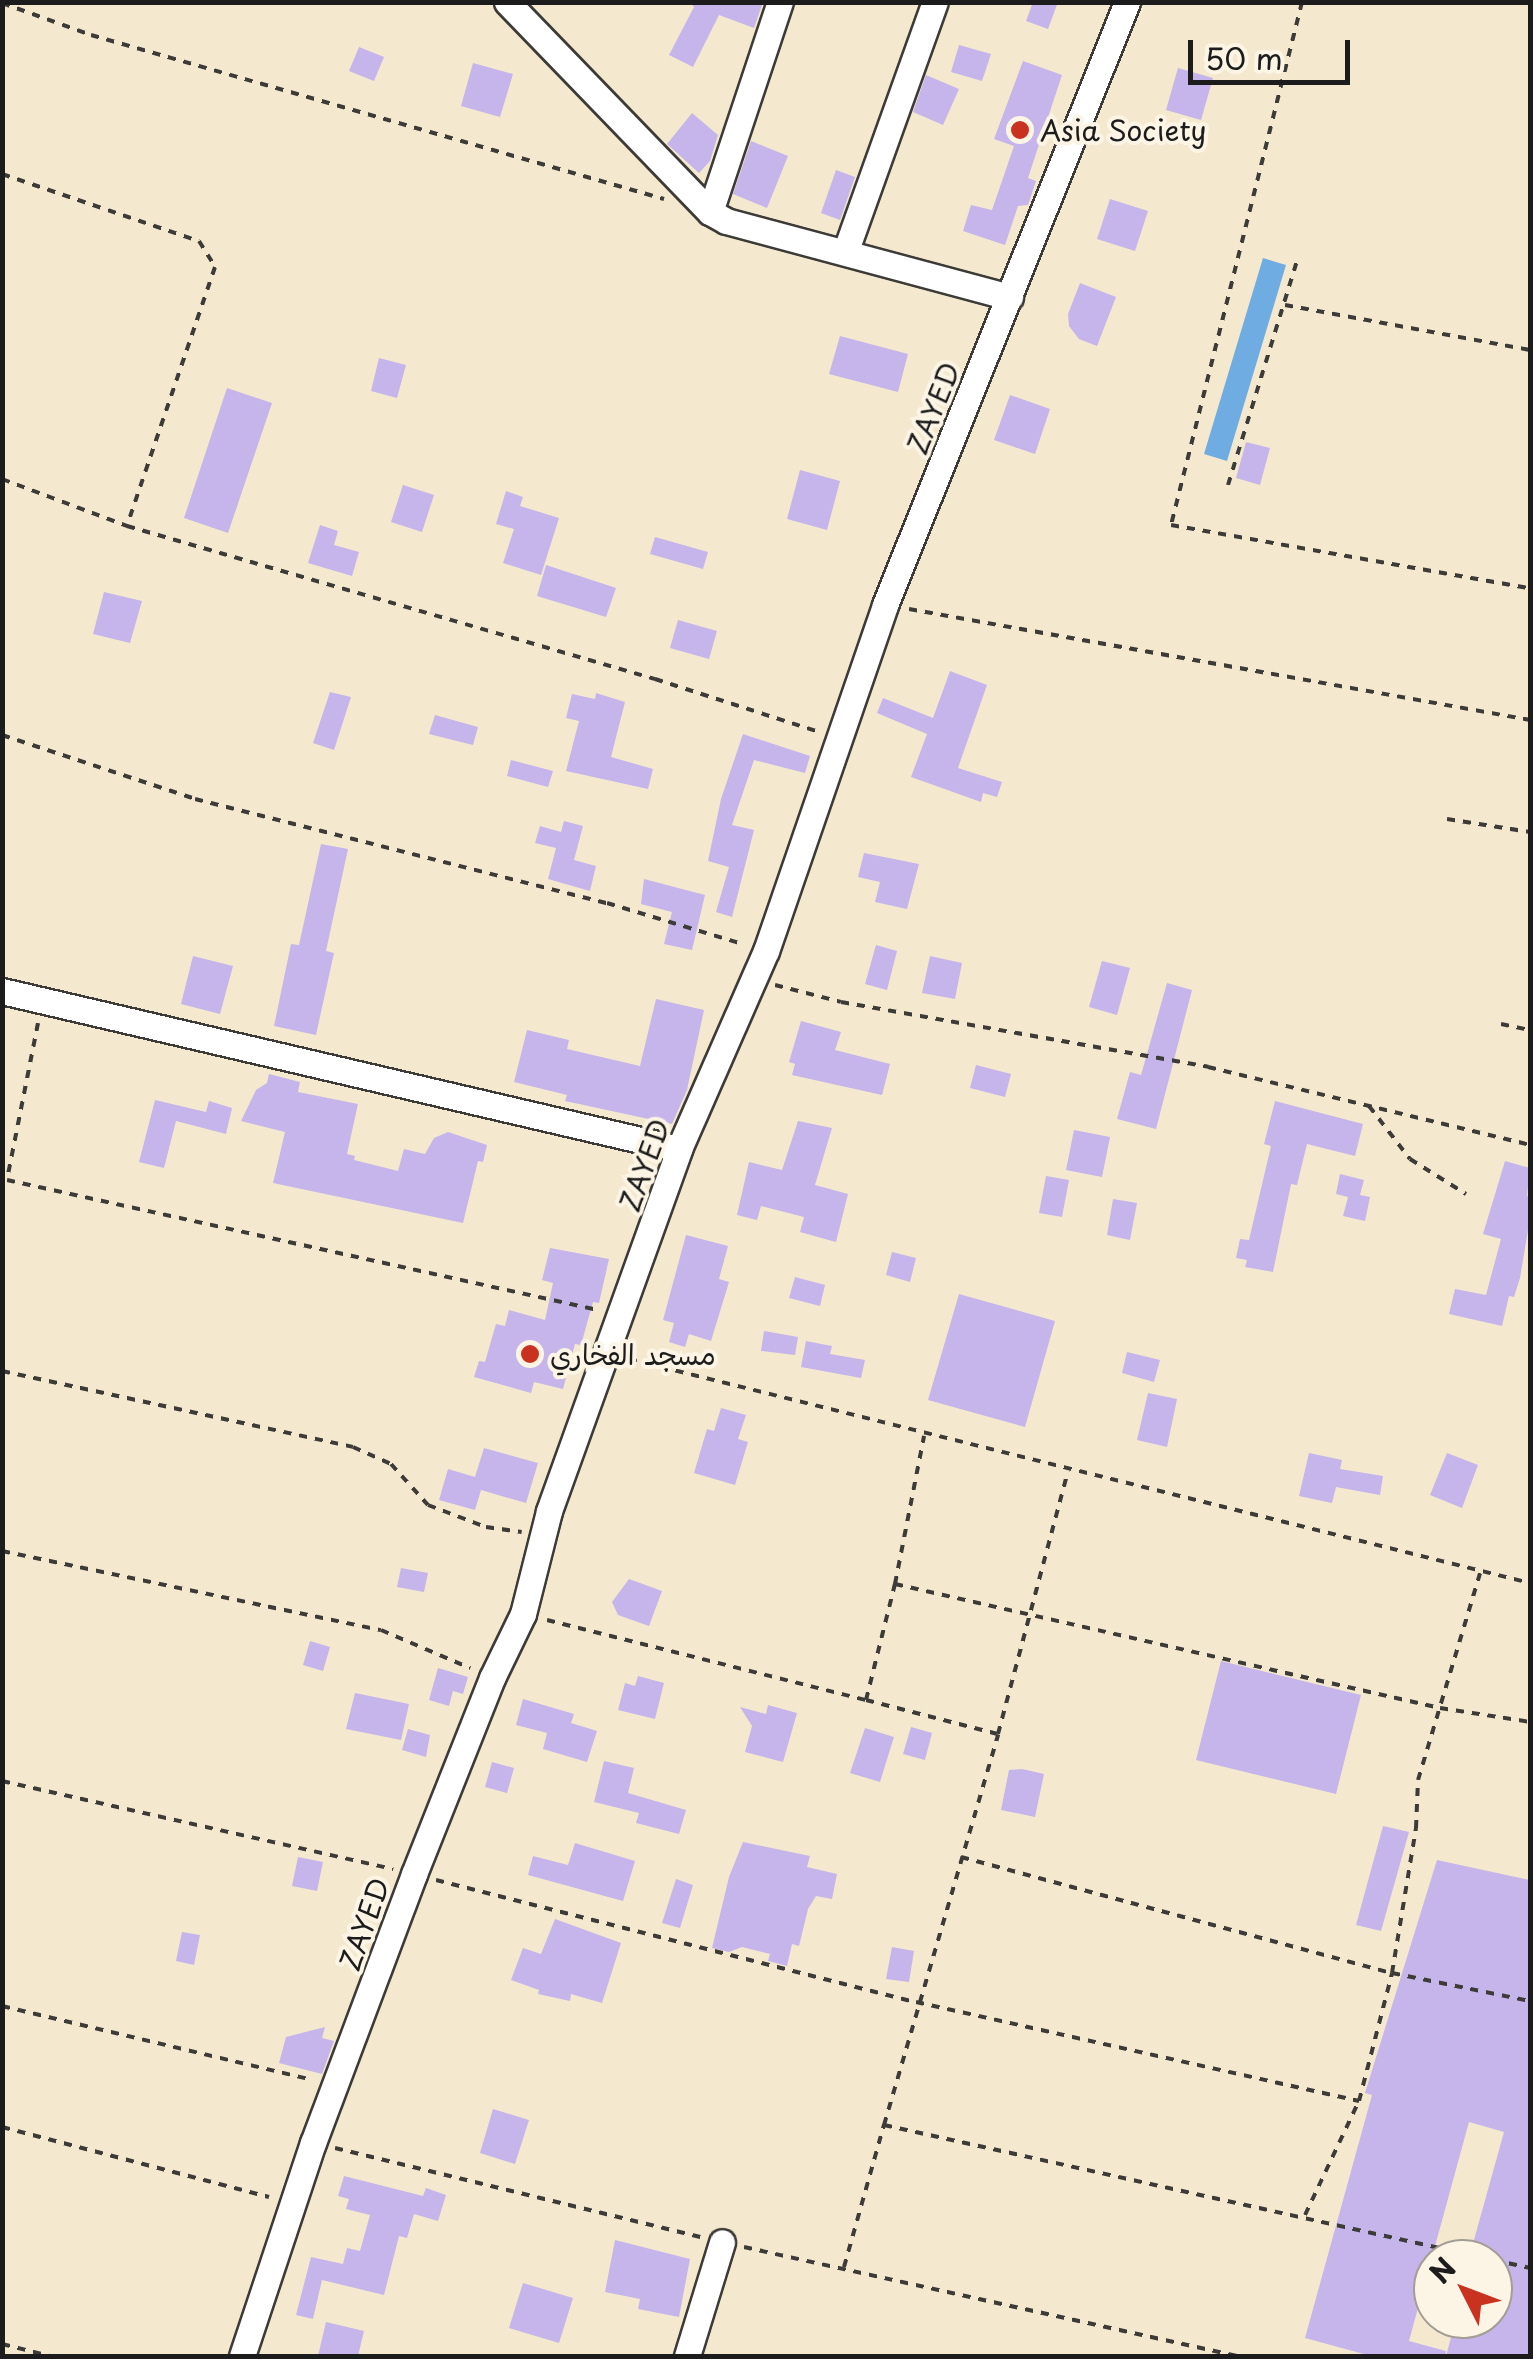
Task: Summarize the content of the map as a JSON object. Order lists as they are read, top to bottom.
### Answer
{
  "streets": {
    "street": ["ZAYED"]
  },
  "places": ["Asia Society", "مسجد الفخاري"],
  "scale_bar": "50 m",
  "north": "top left"
}
